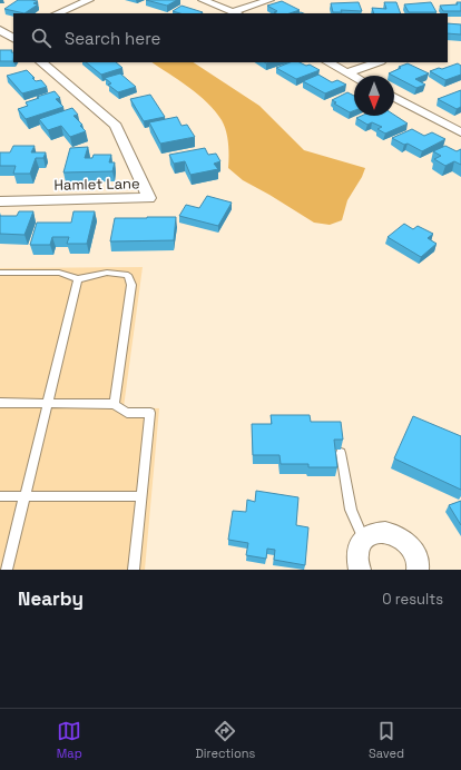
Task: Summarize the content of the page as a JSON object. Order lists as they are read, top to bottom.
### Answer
{
  "streets": {
    "street": ["Hamlet Lane"]
  },
  "north": "bottom",
  "page": {
    "search": "Search here",
    "heading": ["Nearby", "0 results"],
    "nav": ["Map", "Directions", "Saved"]
  }
}
